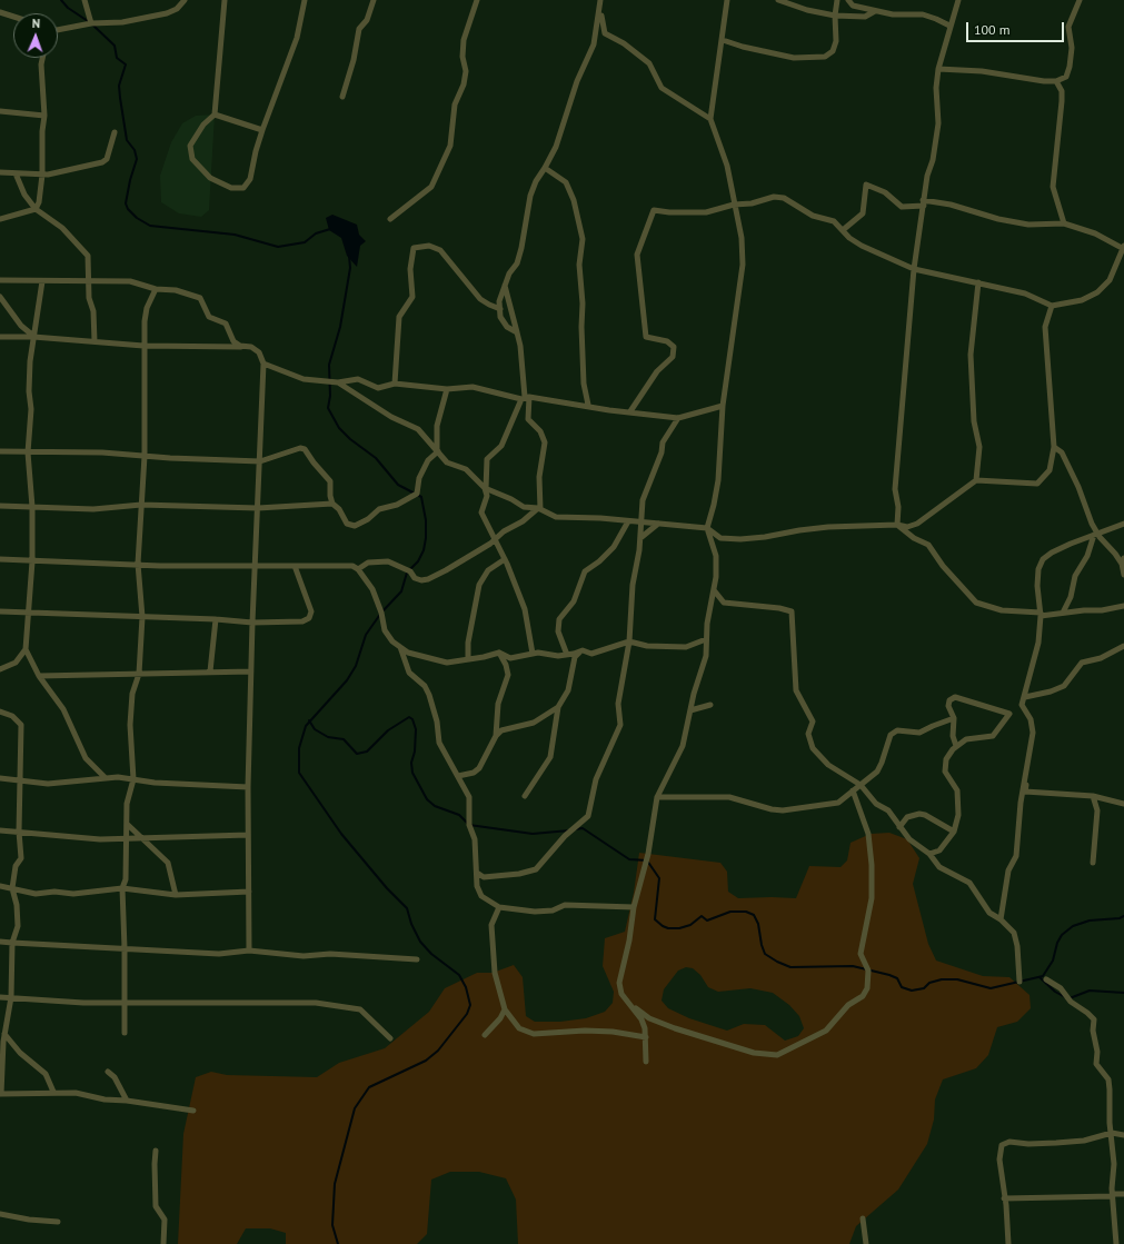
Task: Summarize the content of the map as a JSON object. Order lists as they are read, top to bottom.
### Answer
{
  "scale_bar": "100 m",
  "north": "top"
}
